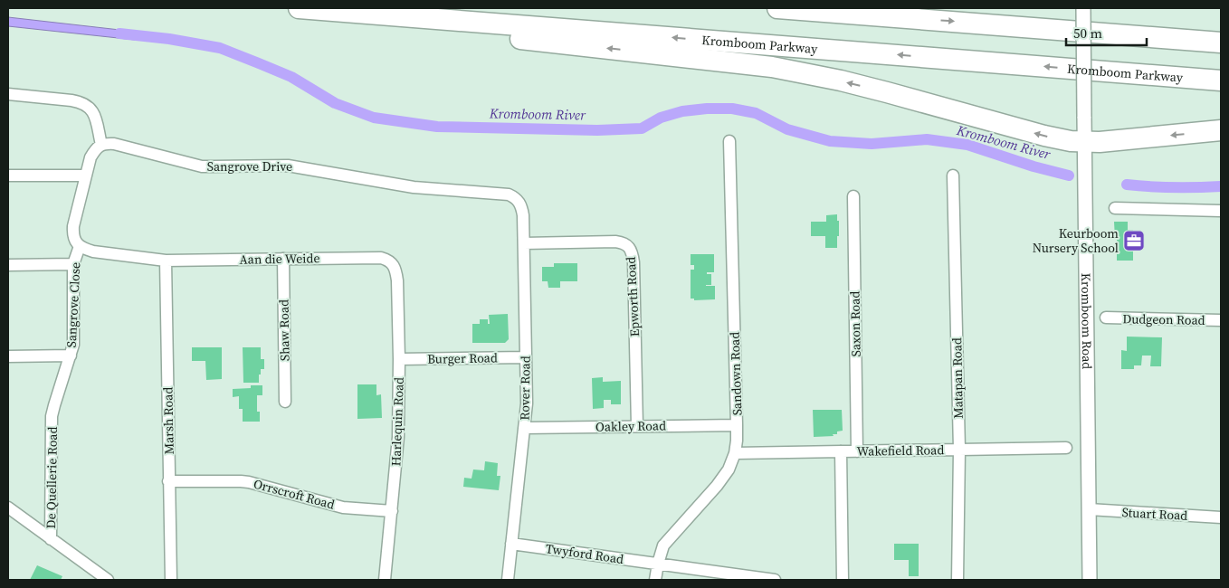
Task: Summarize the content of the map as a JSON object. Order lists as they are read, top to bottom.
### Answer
{
  "streets": {
    "highway": ["Kromboom Parkway"],
    "street": [
      "Sangrove Drive",
      "Aan die Weide",
      "Epworth Road",
      "Sangrove Close",
      "Dudgeon Road",
      "Kromboom Road",
      "Saxon Road",
      "Shaw Road",
      "Burger Road",
      "Sandown Road",
      "Matapan Road",
      "Rover Road",
      "Marsh Road",
      "Harlequin Road",
      "Oakley Road",
      "Wakefield Road",
      "De Quellerie Road",
      "Orrscroft Road",
      "Stuart Road",
      "Twyford Road"
    ]
  },
  "crossings": [
    ["Sangrove Drive", "Rover Road"],
    ["Aan die Weide", "Shaw Road"],
    ["Aan die Weide", "Marsh Road"],
    ["Aan die Weide", "Harlequin Road"],
    ["Epworth Road", "Rover Road"],
    ["Epworth Road", "Oakley Road"],
    ["Sangrove Close", "De Quellerie Road"],
    ["Kromboom Road", "Stuart Road"],
    ["Saxon Road", "Wakefield Road"],
    ["Burger Road", "Rover Road"],
    ["Burger Road", "Harlequin Road"],
    ["Sandown Road", "Oakley Road"],
    ["Sandown Road", "Wakefield Road"],
    ["Sandown Road", "Twyford Road"],
    ["Matapan Road", "Wakefield Road"],
    ["Rover Road", "Oakley Road"],
    ["Rover Road", "Twyford Road"],
    ["Marsh Road", "Orrscroft Road"],
    ["Harlequin Road", "Orrscroft Road"]
  ],
  "water": ["Kromboom River"],
  "places": {
    "office": ["Keurboom Nursery School"]
  },
  "scale_bar": "50 m"
}
